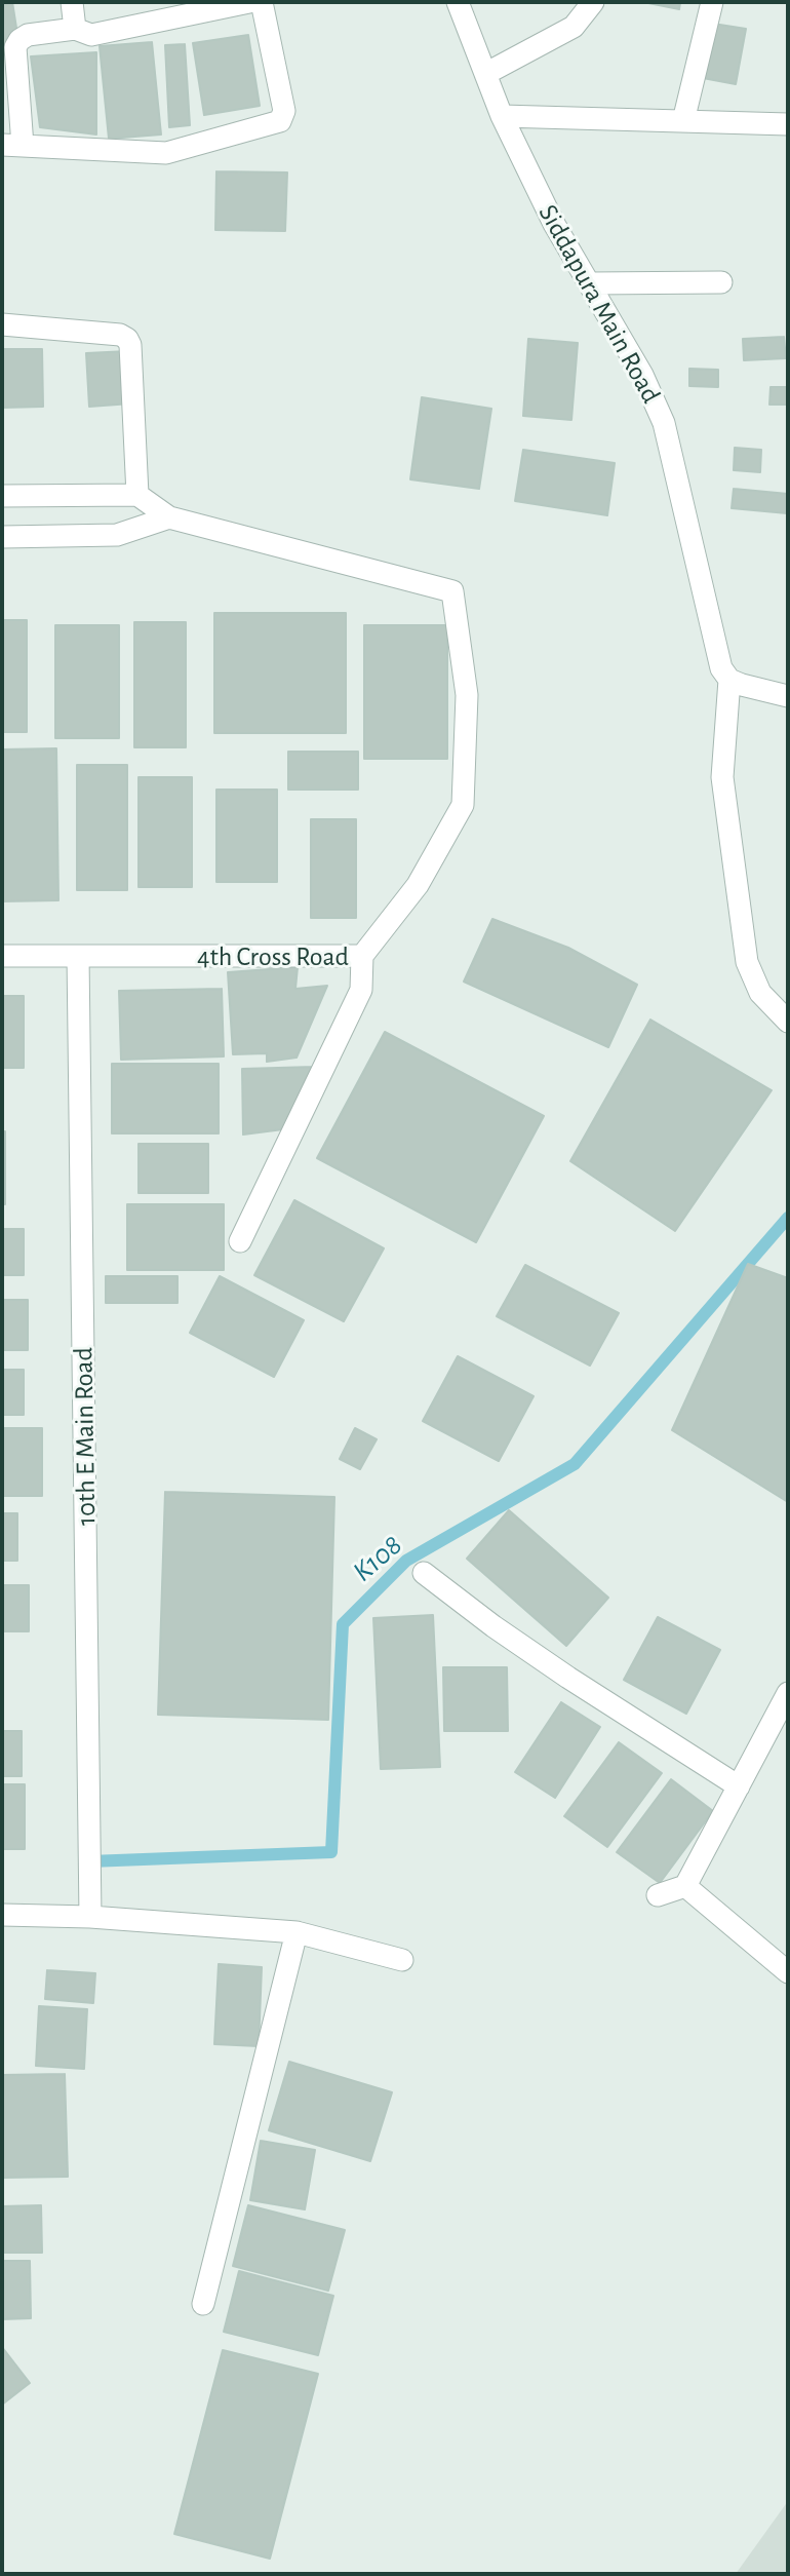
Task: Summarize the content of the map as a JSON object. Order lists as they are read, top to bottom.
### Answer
{
  "streets": {
    "street": ["Siddapura Main Road", "4th Cross Road", "10th E Main Road"]
  },
  "crossings": [
    ["4th Cross Road", "10th E Main Road"]
  ],
  "water": ["K108"]
}
